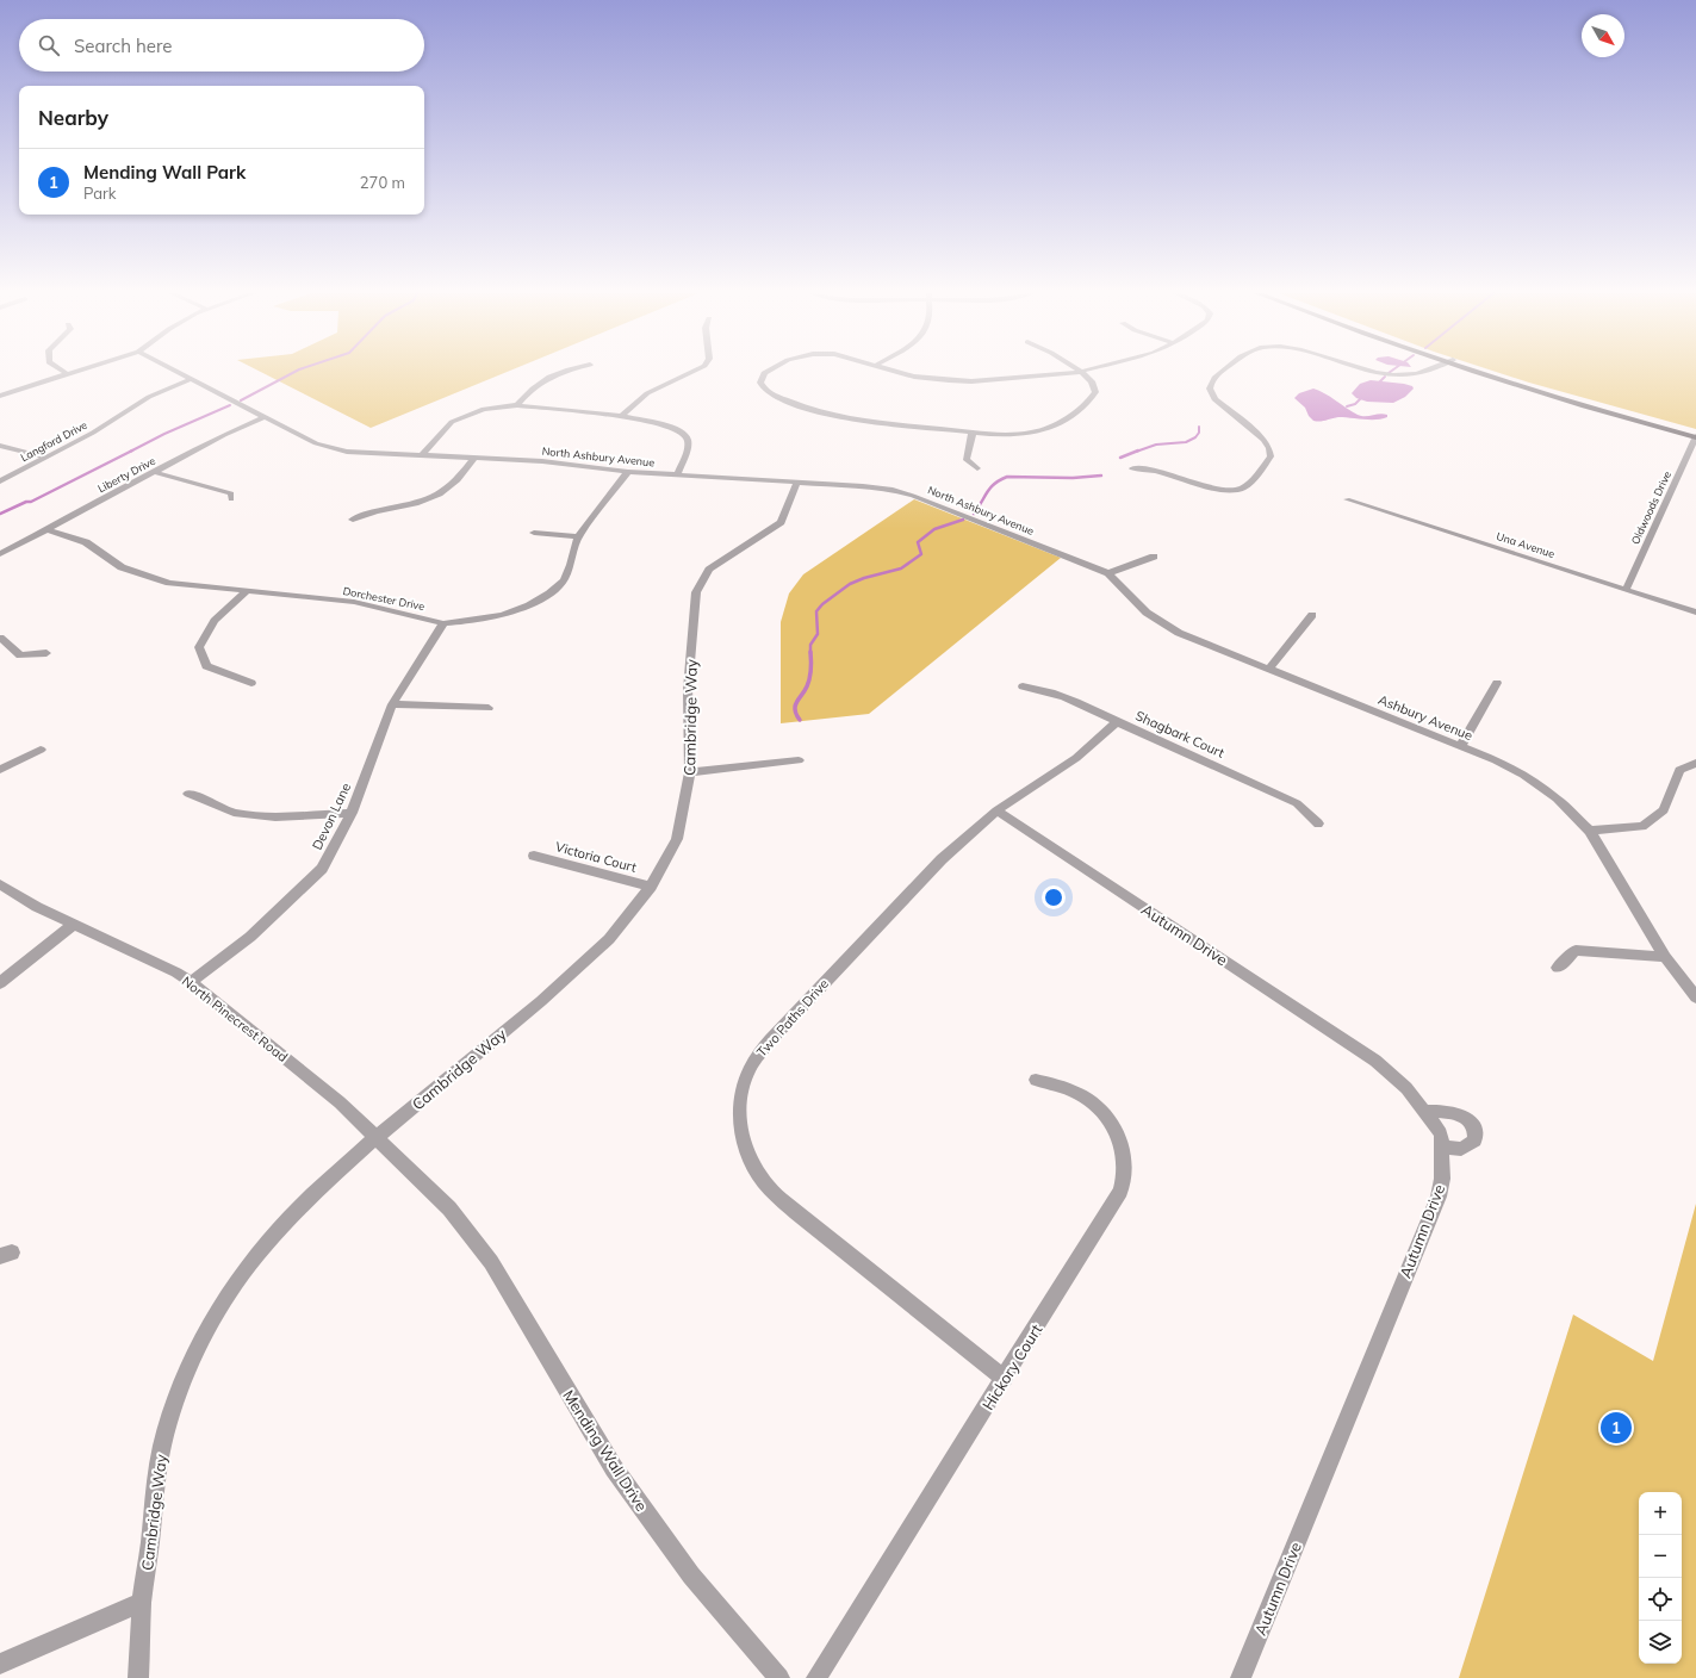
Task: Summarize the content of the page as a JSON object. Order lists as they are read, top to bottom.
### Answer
{
  "streets": {
    "street": [
      "Langford Drive",
      "North Ashbury Avenue",
      "Liberty Drive",
      "Oldwoods Drive",
      "Una Avenue",
      "Dorchester Drive",
      "Cambridge Way",
      "Ashbury Avenue",
      "Shagbark Court",
      "Devon Lane",
      "Victoria Court",
      "Autumn Drive",
      "Two Paths Drive",
      "North Pinecrest Road",
      "Hickory Court",
      "Mending Wall Drive"
    ]
  },
  "crossings": [
    ["Langford Drive", "North Ashbury Avenue"],
    ["North Ashbury Avenue", "Liberty Drive"],
    ["North Ashbury Avenue", "Dorchester Drive"],
    ["North Ashbury Avenue", "Cambridge Way"],
    ["North Ashbury Avenue", "Ashbury Avenue"],
    ["Liberty Drive", "Dorchester Drive"],
    ["Oldwoods Drive", "Una Avenue"],
    ["Dorchester Drive", "Devon Lane"],
    ["Cambridge Way", "Victoria Court"],
    ["Cambridge Way", "North Pinecrest Road"],
    ["Shagbark Court", "Two Paths Drive"],
    ["Devon Lane", "North Pinecrest Road"],
    ["Autumn Drive", "Two Paths Drive"],
    ["Two Paths Drive", "Hickory Court"],
    ["North Pinecrest Road", "Mending Wall Drive"]
  ],
  "north": "bottom right",
  "page": {
    "search": "Search here",
    "heading": "Nearby",
    "list": [
      {
        "mark": "1",
        "name": "Mending Wall Park",
        "note": "Park",
        "value": "270 m"
      }
    ],
    "pins": "1",
    "map_buttons": ["+", "−"]
  }
}
